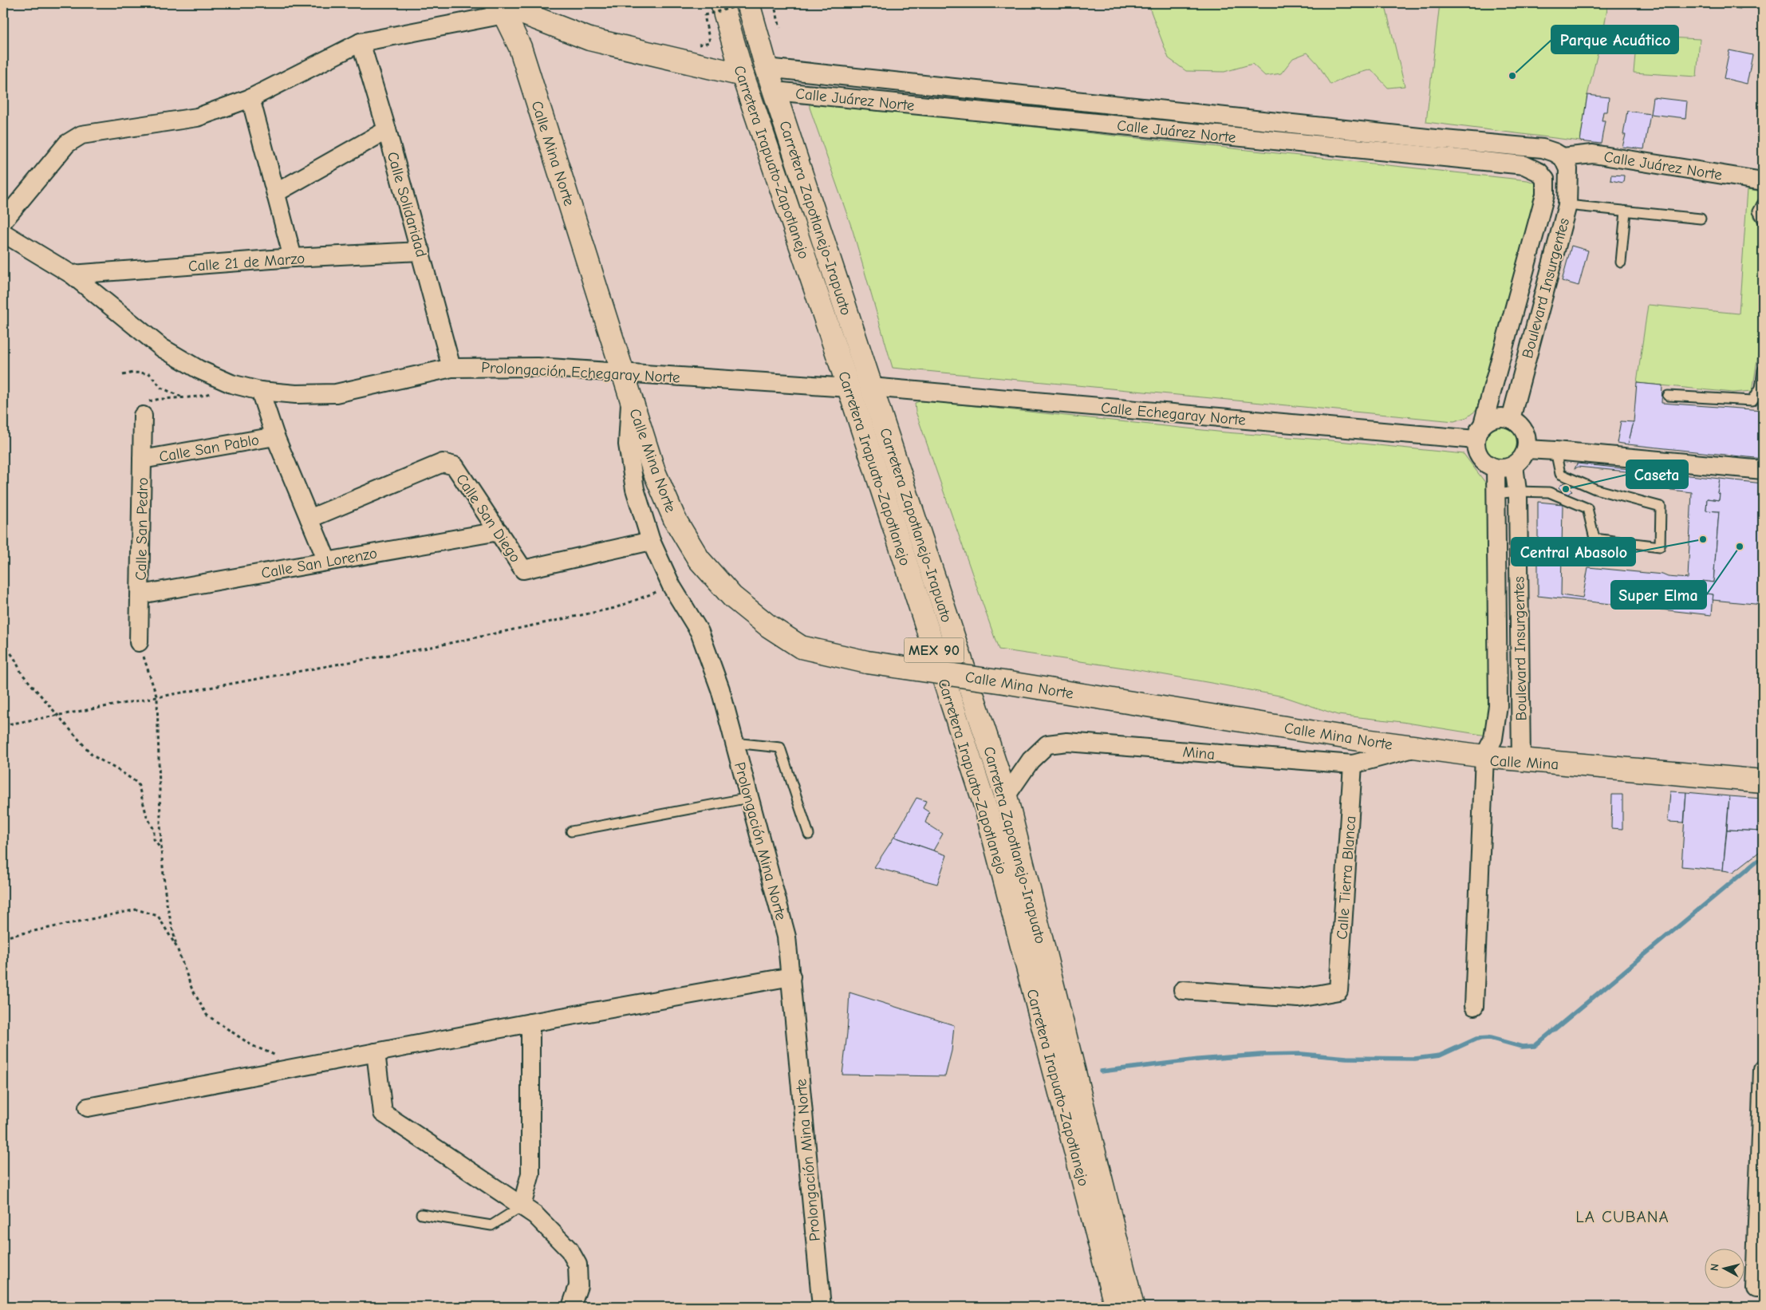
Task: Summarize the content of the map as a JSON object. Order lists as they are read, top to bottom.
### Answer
{
  "streets": {
    "main road": [
      "Calle Mina Norte",
      "Carretera Irapuato-Zapotlanejo",
      "Carretera Zapotlanejo-Irapuato",
      "MEX 90",
      "Calle Mina"
    ],
    "street": [
      "Calle Juárez Norte",
      "Calle Solidaridad",
      "Calle 21 de Marzo",
      "Boulevard Insurgentes",
      "Prolongación Echegaray Norte",
      "Calle Echegaray Norte",
      "Calle San Pablo",
      "Calle San Diego",
      "Calle San Pedro",
      "Calle San Lorenzo",
      "Mina",
      "Prolongación Mina Norte",
      "Calle Tierra Blanca"
    ]
  },
  "crossings": [
    ["Calle Juárez Norte", "Carretera Zapotlanejo-Irapuato"],
    ["Calle Juárez Norte", "Boulevard Insurgentes"],
    ["Calle Mina Norte", "Boulevard Insurgentes"],
    ["Calle Mina Norte", "Prolongación Echegaray Norte"],
    ["Calle Mina Norte", "Mina"],
    ["Calle Mina Norte", "Calle Mina"],
    ["Calle Mina Norte", "Prolongación Mina Norte"],
    ["Carretera Irapuato-Zapotlanejo", "Prolongación Echegaray Norte"],
    ["Calle Solidaridad", "Calle 21 de Marzo"],
    ["Calle Solidaridad", "Prolongación Echegaray Norte"],
    ["Carretera Zapotlanejo-Irapuato", "Calle Echegaray Norte"],
    ["Carretera Zapotlanejo-Irapuato", "Mina"],
    ["Calle 21 de Marzo", "Prolongación Echegaray Norte"],
    ["Boulevard Insurgentes", "Calle Echegaray Norte"],
    ["Boulevard Insurgentes", "Calle Mina"],
    ["Calle San Pablo", "Calle San Pedro"],
    ["Calle San Diego", "Calle San Lorenzo"],
    ["Calle San Diego", "Prolongación Mina Norte"],
    ["Calle San Pedro", "Calle San Lorenzo"],
    ["Mina", "Calle Tierra Blanca"]
  ],
  "districts": ["LA CUBANA"],
  "places": [
    "Parque Acuático",
    "Caseta",
    "Central Abasolo",
    "Super Elma"
  ],
  "north": "left"
}
